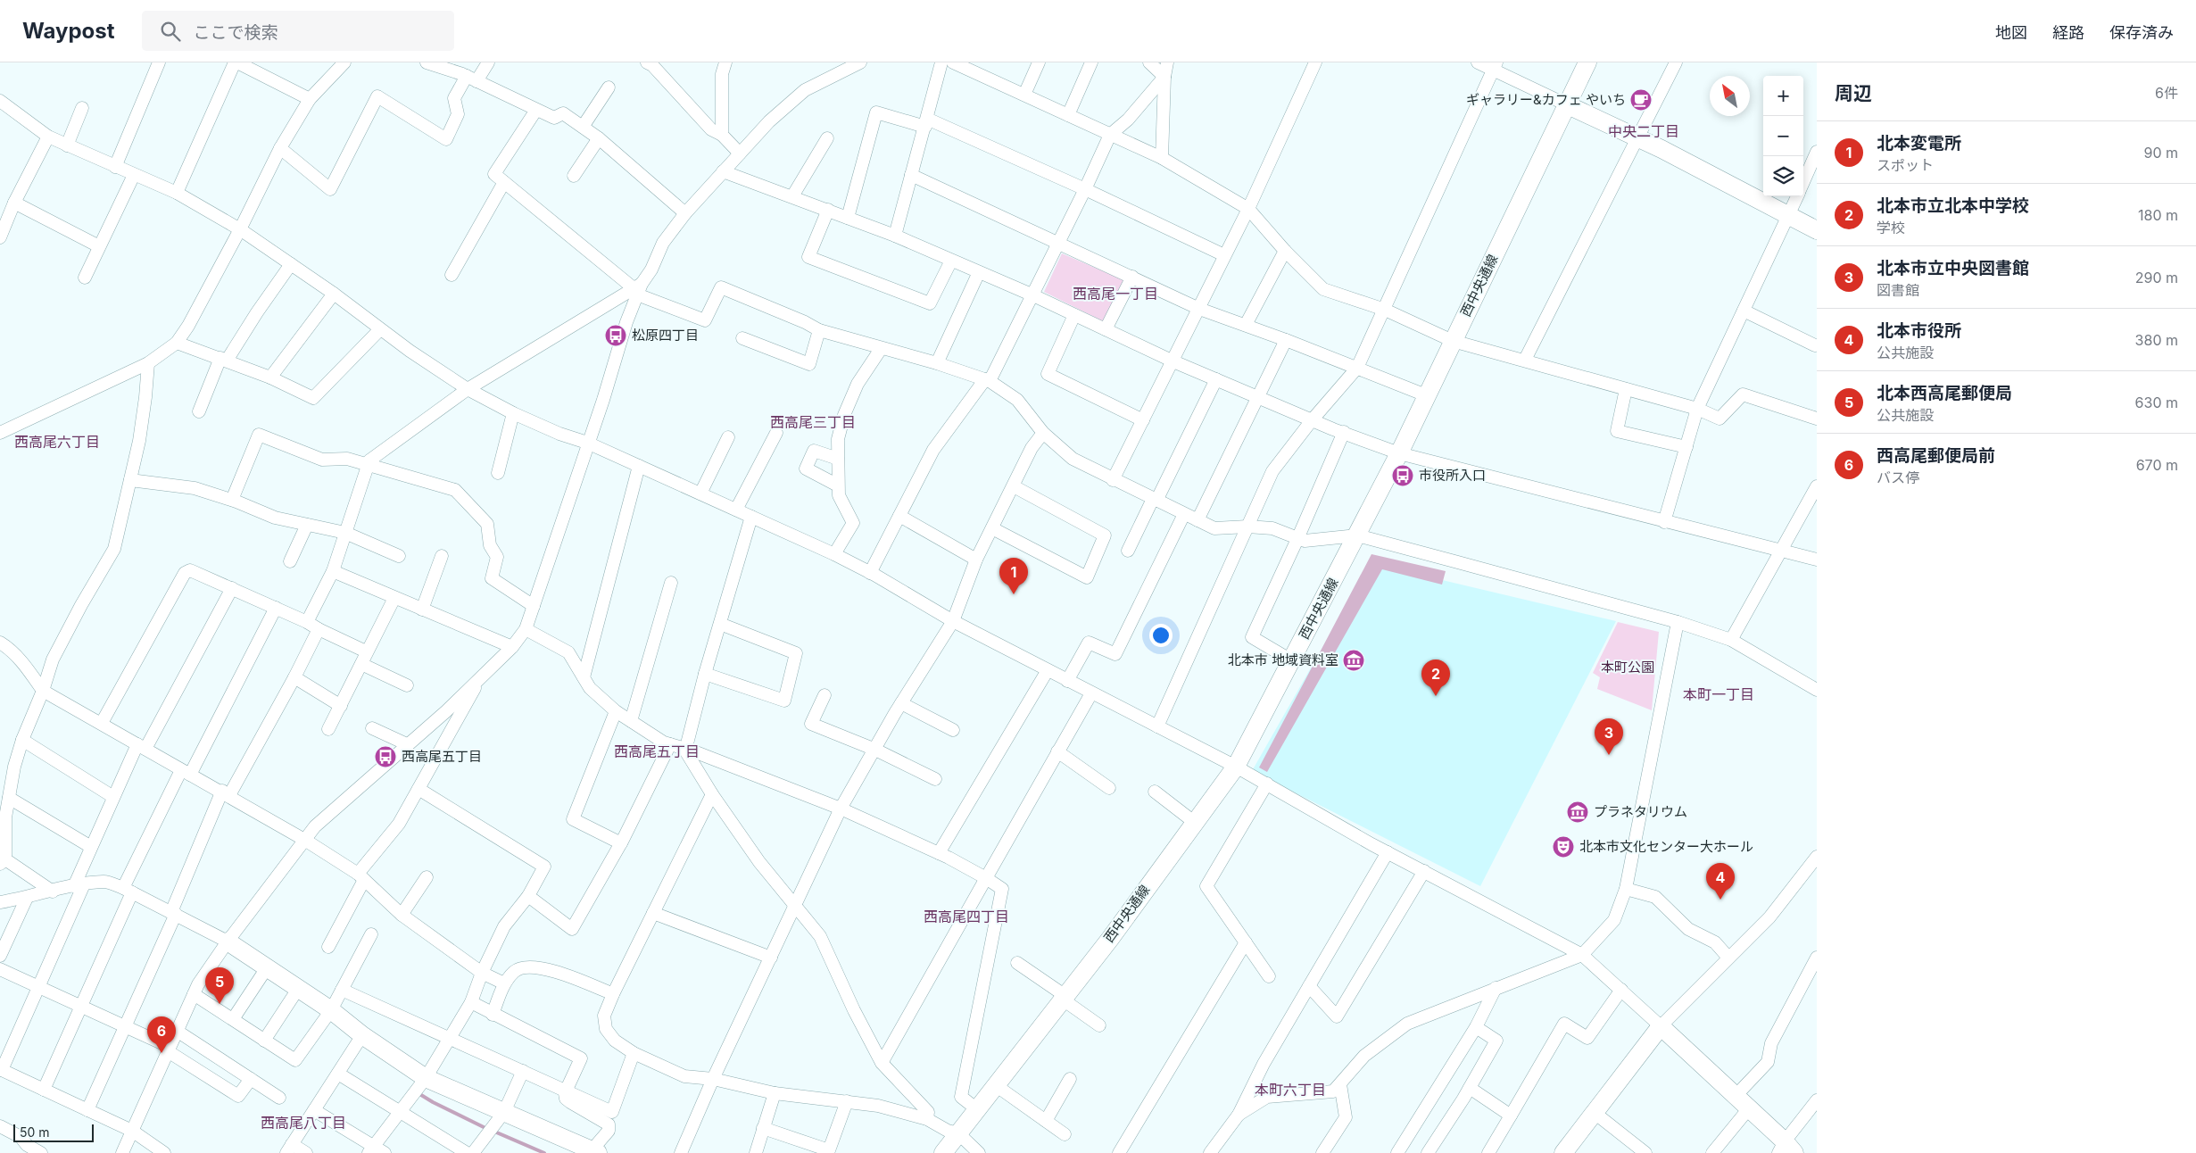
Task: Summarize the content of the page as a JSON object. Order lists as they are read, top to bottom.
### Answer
{
  "streets": {
    "street": ["西中央通線"]
  },
  "districts": [
    "中央二丁目",
    "西高尾一丁目",
    "西高尾三丁目",
    "西高尾六丁目",
    "本町一丁目",
    "西高尾五丁目",
    "西高尾四丁目",
    "本町六丁目",
    "西高尾八丁目"
  ],
  "parks": ["本町公園"],
  "places": {
    "cafe": ["ギャラリー&カフェ やいち"],
    "bus stop": ["松原四丁目", "市役所入口", "西高尾五丁目"],
    "museum": ["北本市 地域資料室", "プラネタリウム"],
    "theatre": ["北本市文化センター大ホール"]
  },
  "scale_bar": "50 m",
  "north": "top left",
  "page": {
    "header": "Waypost",
    "search": "ここで検索",
    "nav": ["地図", "経路", "保存済み"],
    "heading": ["周辺", "6件"],
    "map_buttons": ["+", "−"],
    "list": [
      {
        "mark": "1",
        "name": "北本変電所",
        "note": "スポット",
        "value": "90 m"
      },
      {
        "mark": "2",
        "name": "北本市立北本中学校",
        "note": "学校",
        "value": "180 m"
      },
      {
        "mark": "3",
        "name": "北本市立中央図書館",
        "note": "図書館",
        "value": "290 m"
      },
      {
        "mark": "4",
        "name": "北本市役所",
        "note": "公共施設",
        "value": "380 m"
      },
      {
        "mark": "5",
        "name": "北本西高尾郵便局",
        "note": "公共施設",
        "value": "630 m"
      },
      {
        "mark": "6",
        "name": "西高尾郵便局前",
        "note": "バス停",
        "value": "670 m"
      }
    ],
    "pins": [
      "1",
      "2",
      "3",
      "4",
      "5",
      "6"
    ],
    "scale": "50 m"
  }
}
